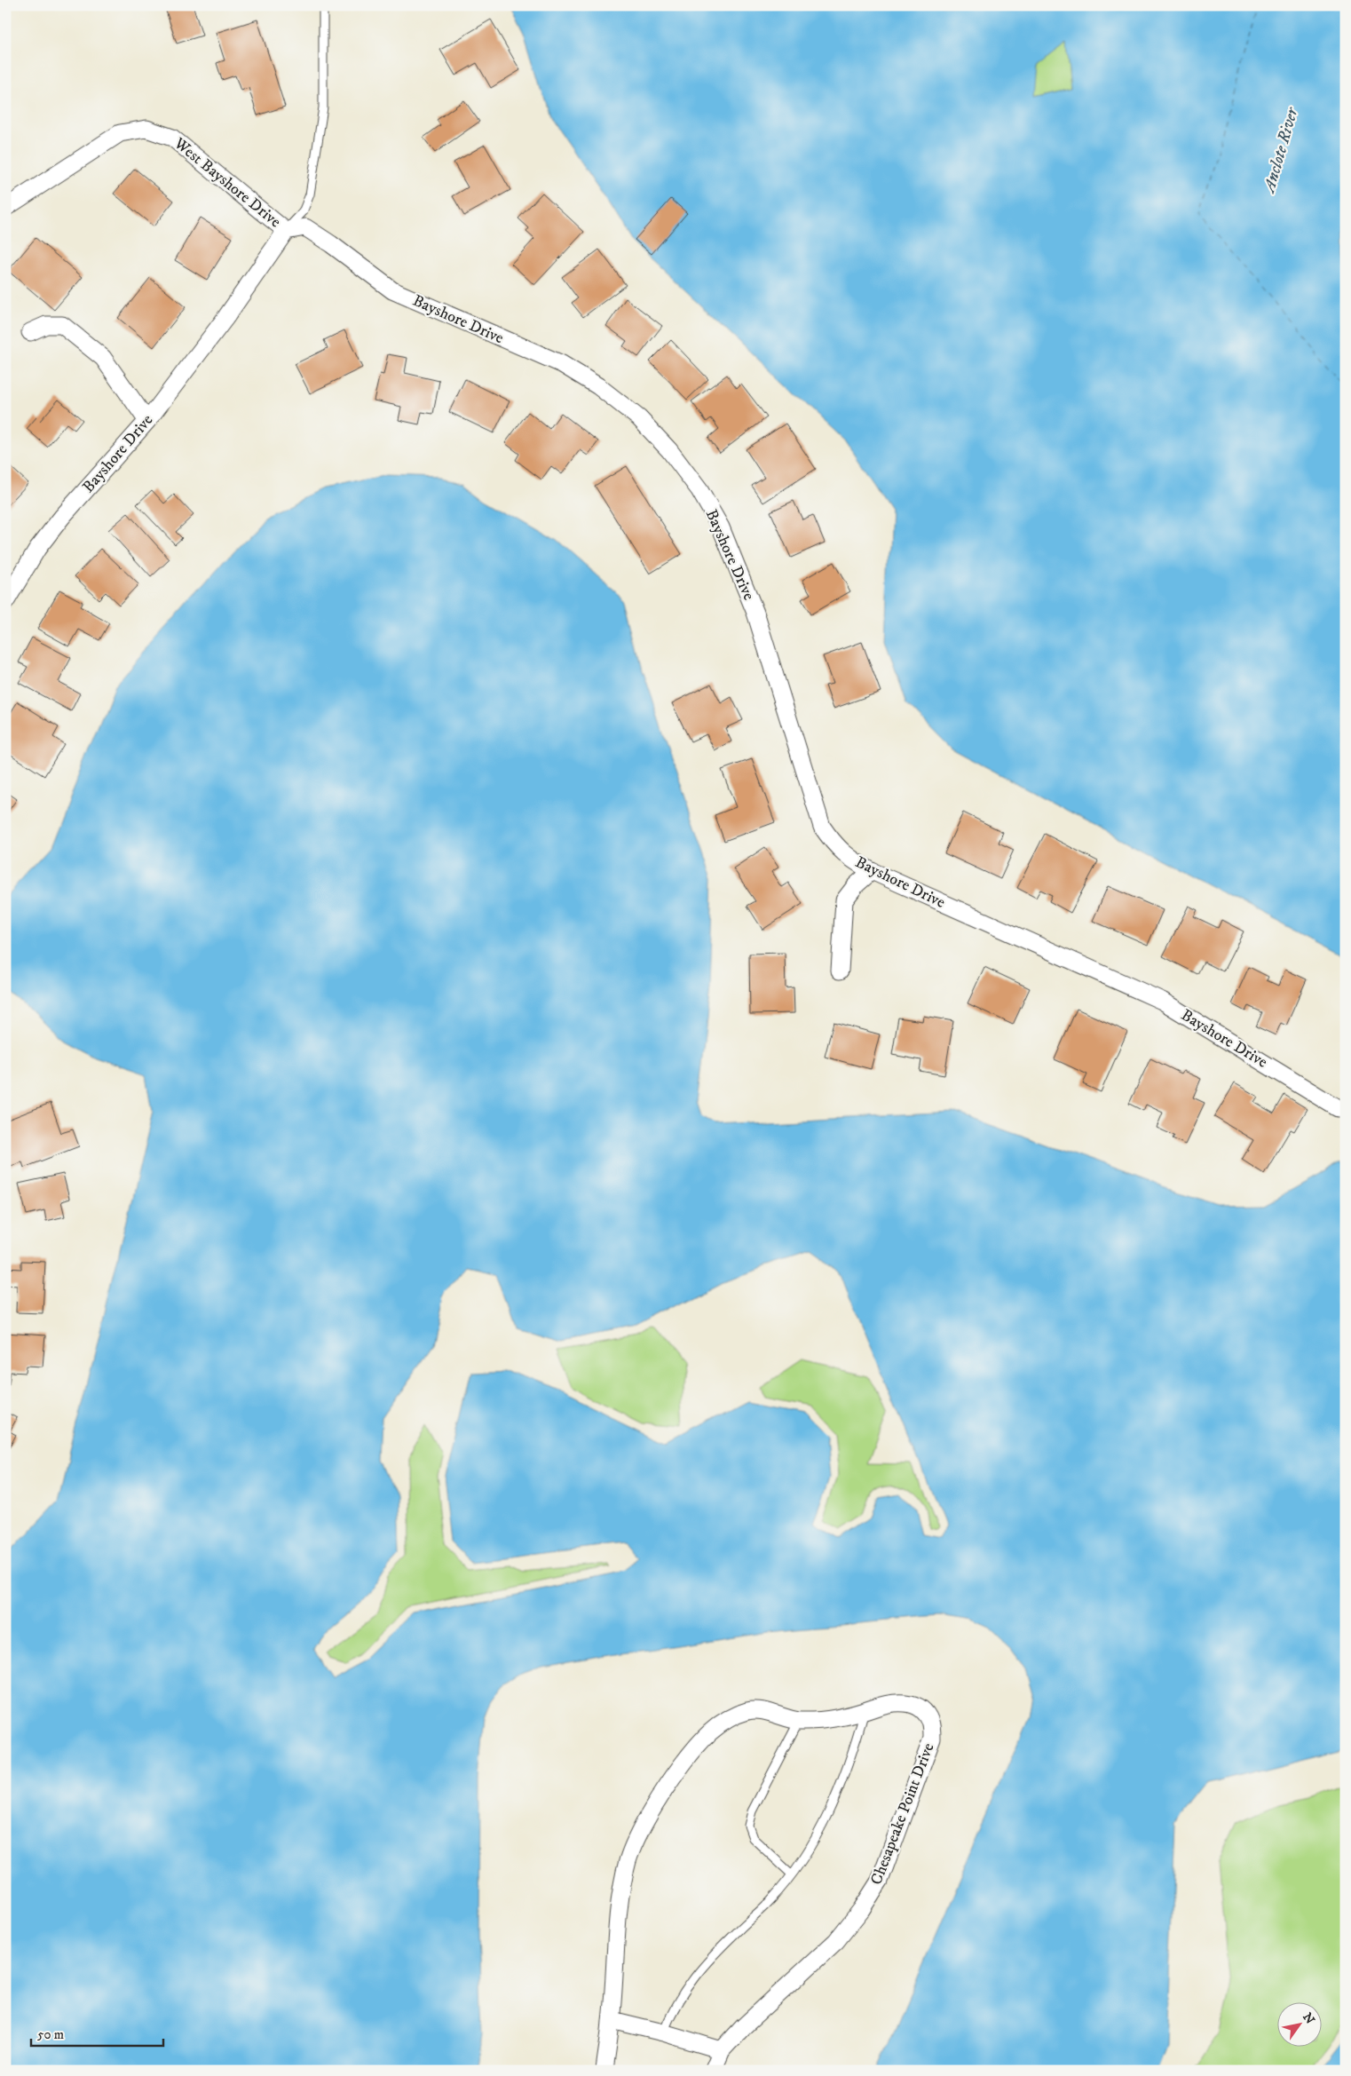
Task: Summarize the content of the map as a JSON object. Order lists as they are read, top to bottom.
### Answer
{
  "streets": {
    "street": ["West Bayshore Drive", "Bayshore Drive", "Chesapeake Point Drive"]
  },
  "crossings": [
    ["West Bayshore Drive", "Bayshore Drive"]
  ],
  "water": ["Anclote River"],
  "scale_bar": "50 m",
  "north": "top right"
}
